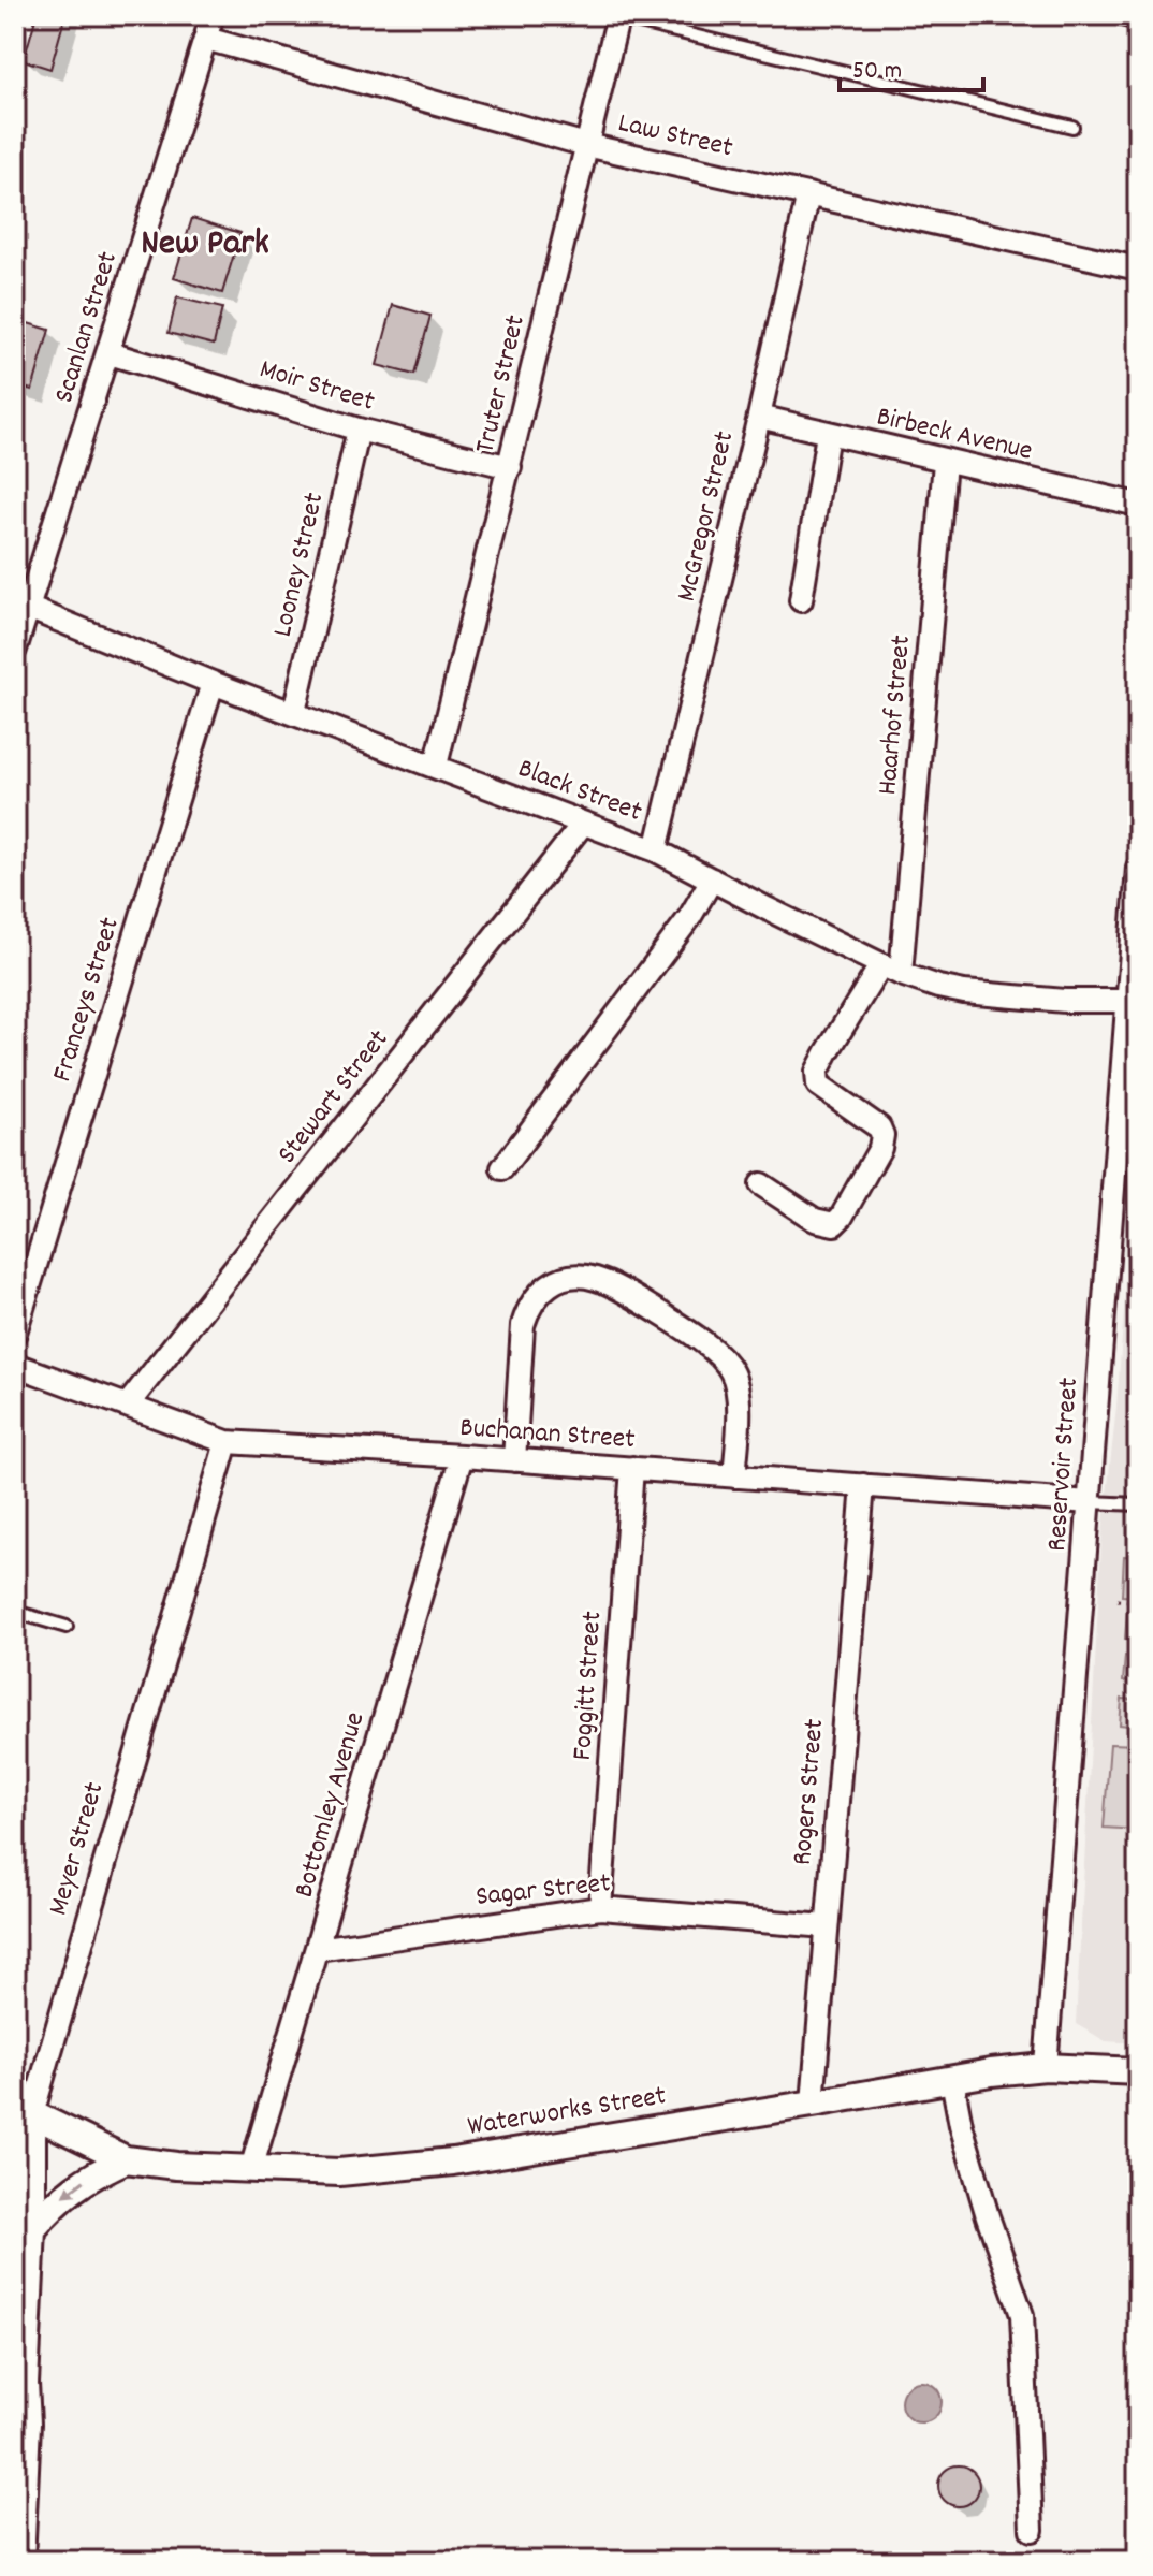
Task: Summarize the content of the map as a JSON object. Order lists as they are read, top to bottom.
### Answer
{
  "streets": {
    "street": [
      "Law Street",
      "Scanlan Street",
      "Truter Street",
      "Moir Street",
      "Birbeck Avenue",
      "McGregor Street",
      "Looney Street",
      "Haarhof Street",
      "Black Street",
      "Franceys Street",
      "Stewart Street",
      "Buchanan Street",
      "Reservoir Street",
      "Foggitt Street",
      "Rogers Street",
      "Bottomley Avenue",
      "Meyer Street",
      "Sagar Street",
      "Waterworks Street"
    ]
  },
  "crossings": [
    ["Law Street", "Scanlan Street"],
    ["Law Street", "Truter Street"],
    ["Law Street", "McGregor Street"],
    ["Scanlan Street", "Moir Street"],
    ["Scanlan Street", "Black Street"],
    ["Truter Street", "Moir Street"],
    ["Truter Street", "Black Street"],
    ["Moir Street", "Looney Street"],
    ["Birbeck Avenue", "McGregor Street"],
    ["Birbeck Avenue", "Haarhof Street"],
    ["McGregor Street", "Black Street"],
    ["Looney Street", "Black Street"],
    ["Haarhof Street", "Black Street"],
    ["Black Street", "Franceys Street"],
    ["Black Street", "Stewart Street"],
    ["Black Street", "Reservoir Street"],
    ["Stewart Street", "Buchanan Street"],
    ["Buchanan Street", "Reservoir Street"],
    ["Buchanan Street", "Foggitt Street"],
    ["Buchanan Street", "Rogers Street"],
    ["Buchanan Street", "Bottomley Avenue"],
    ["Buchanan Street", "Meyer Street"],
    ["Reservoir Street", "Waterworks Street"],
    ["Foggitt Street", "Sagar Street"],
    ["Rogers Street", "Sagar Street"],
    ["Rogers Street", "Waterworks Street"],
    ["Bottomley Avenue", "Sagar Street"],
    ["Bottomley Avenue", "Waterworks Street"],
    ["Meyer Street", "Waterworks Street"]
  ],
  "districts": ["New Park"],
  "scale_bar": "50 m"
}
